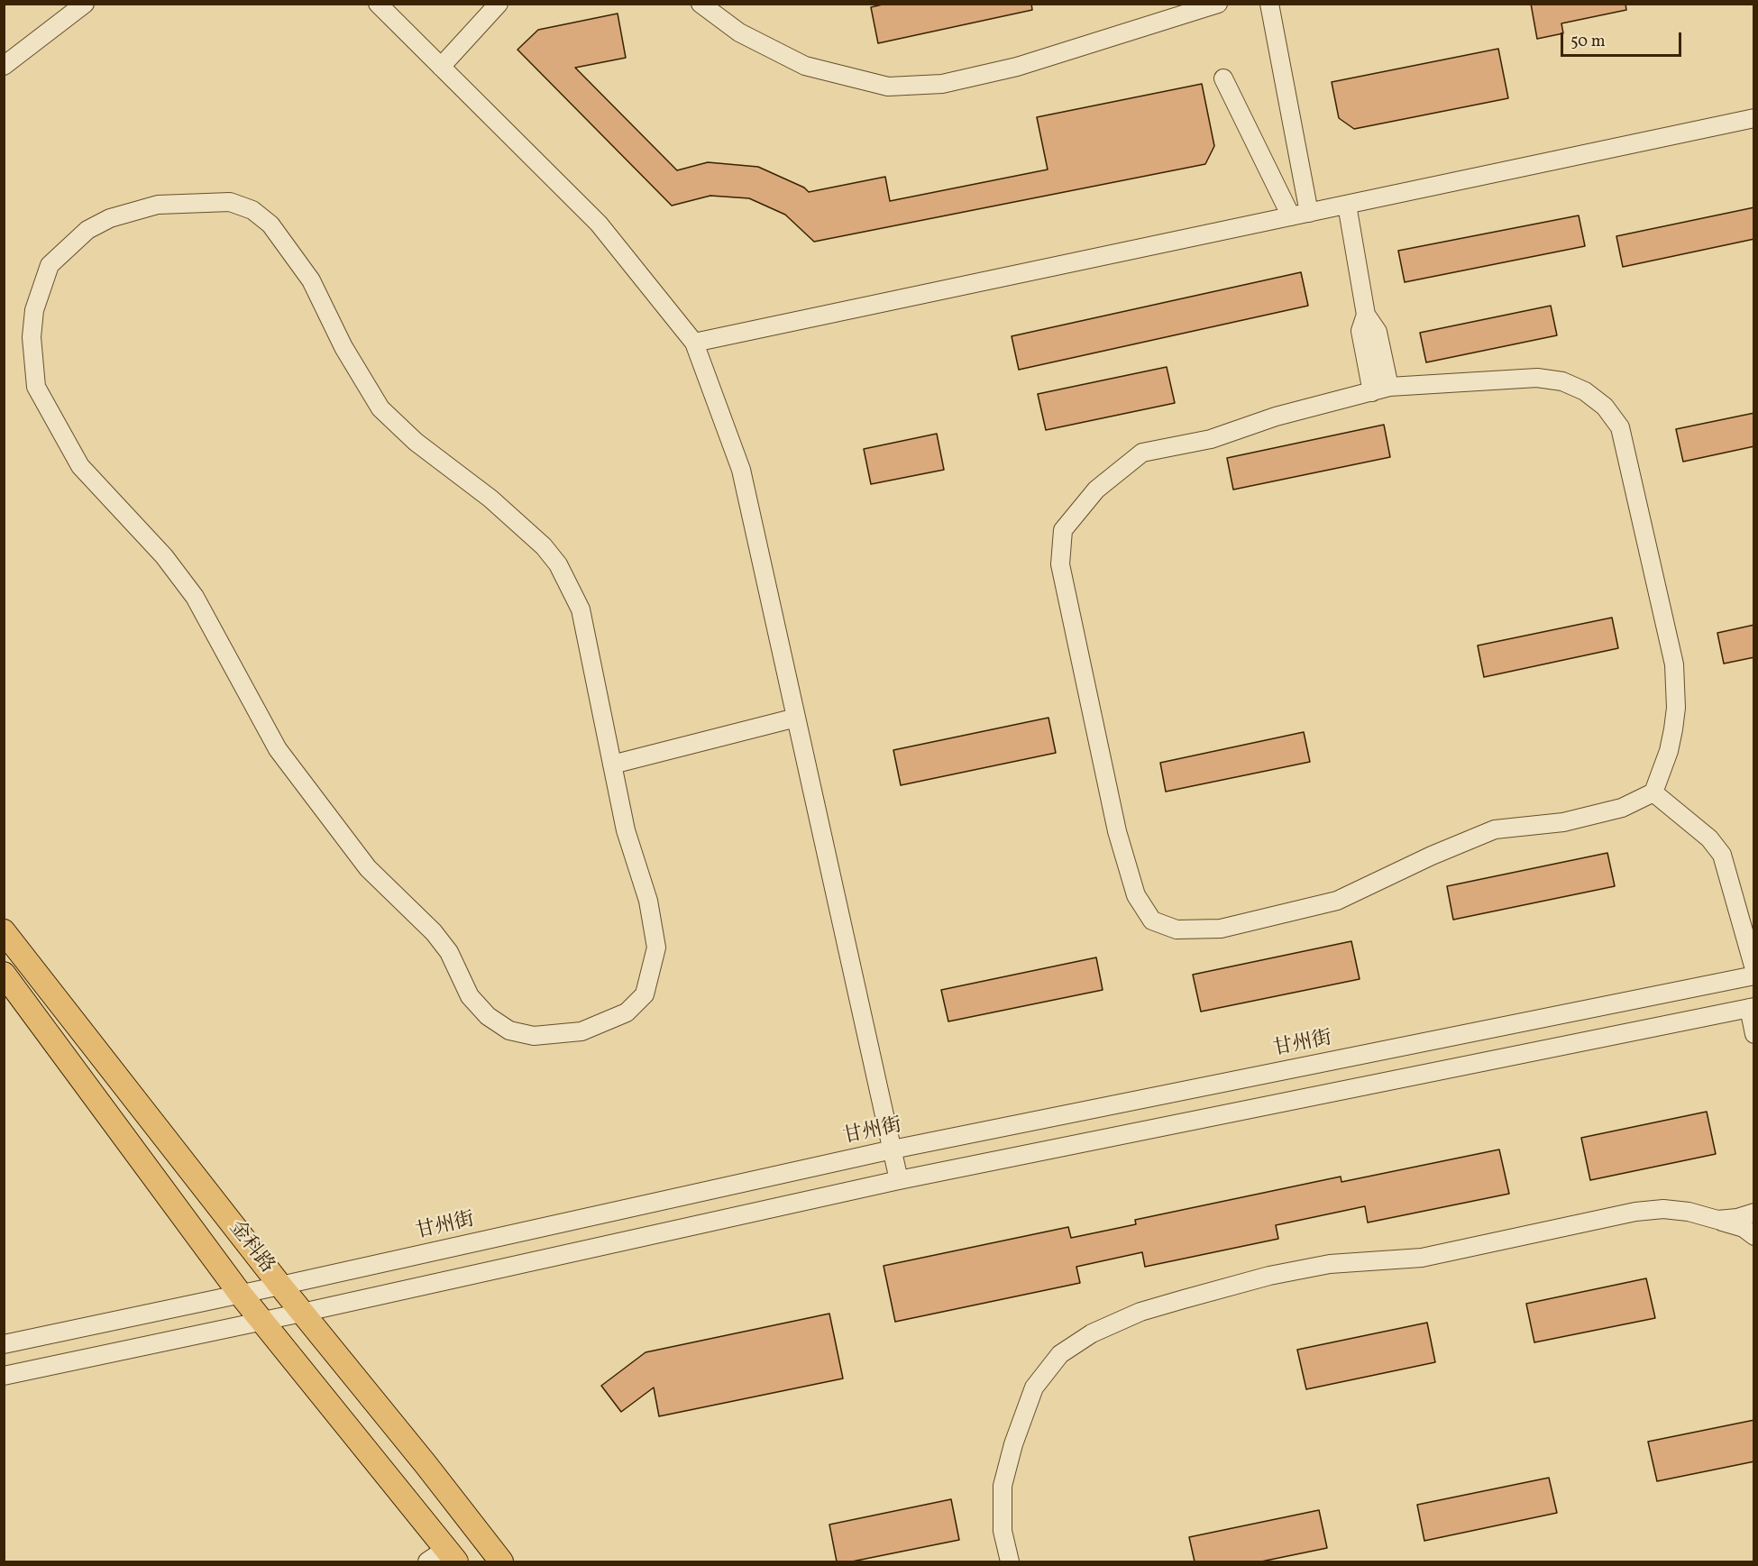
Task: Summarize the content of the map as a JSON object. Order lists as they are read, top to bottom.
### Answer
{
  "streets": {
    "main road": ["金科路"],
    "street": ["甘州街"]
  },
  "crossings": [
    ["甘州街", "金科路"]
  ],
  "scale_bar": "50 m"
}
